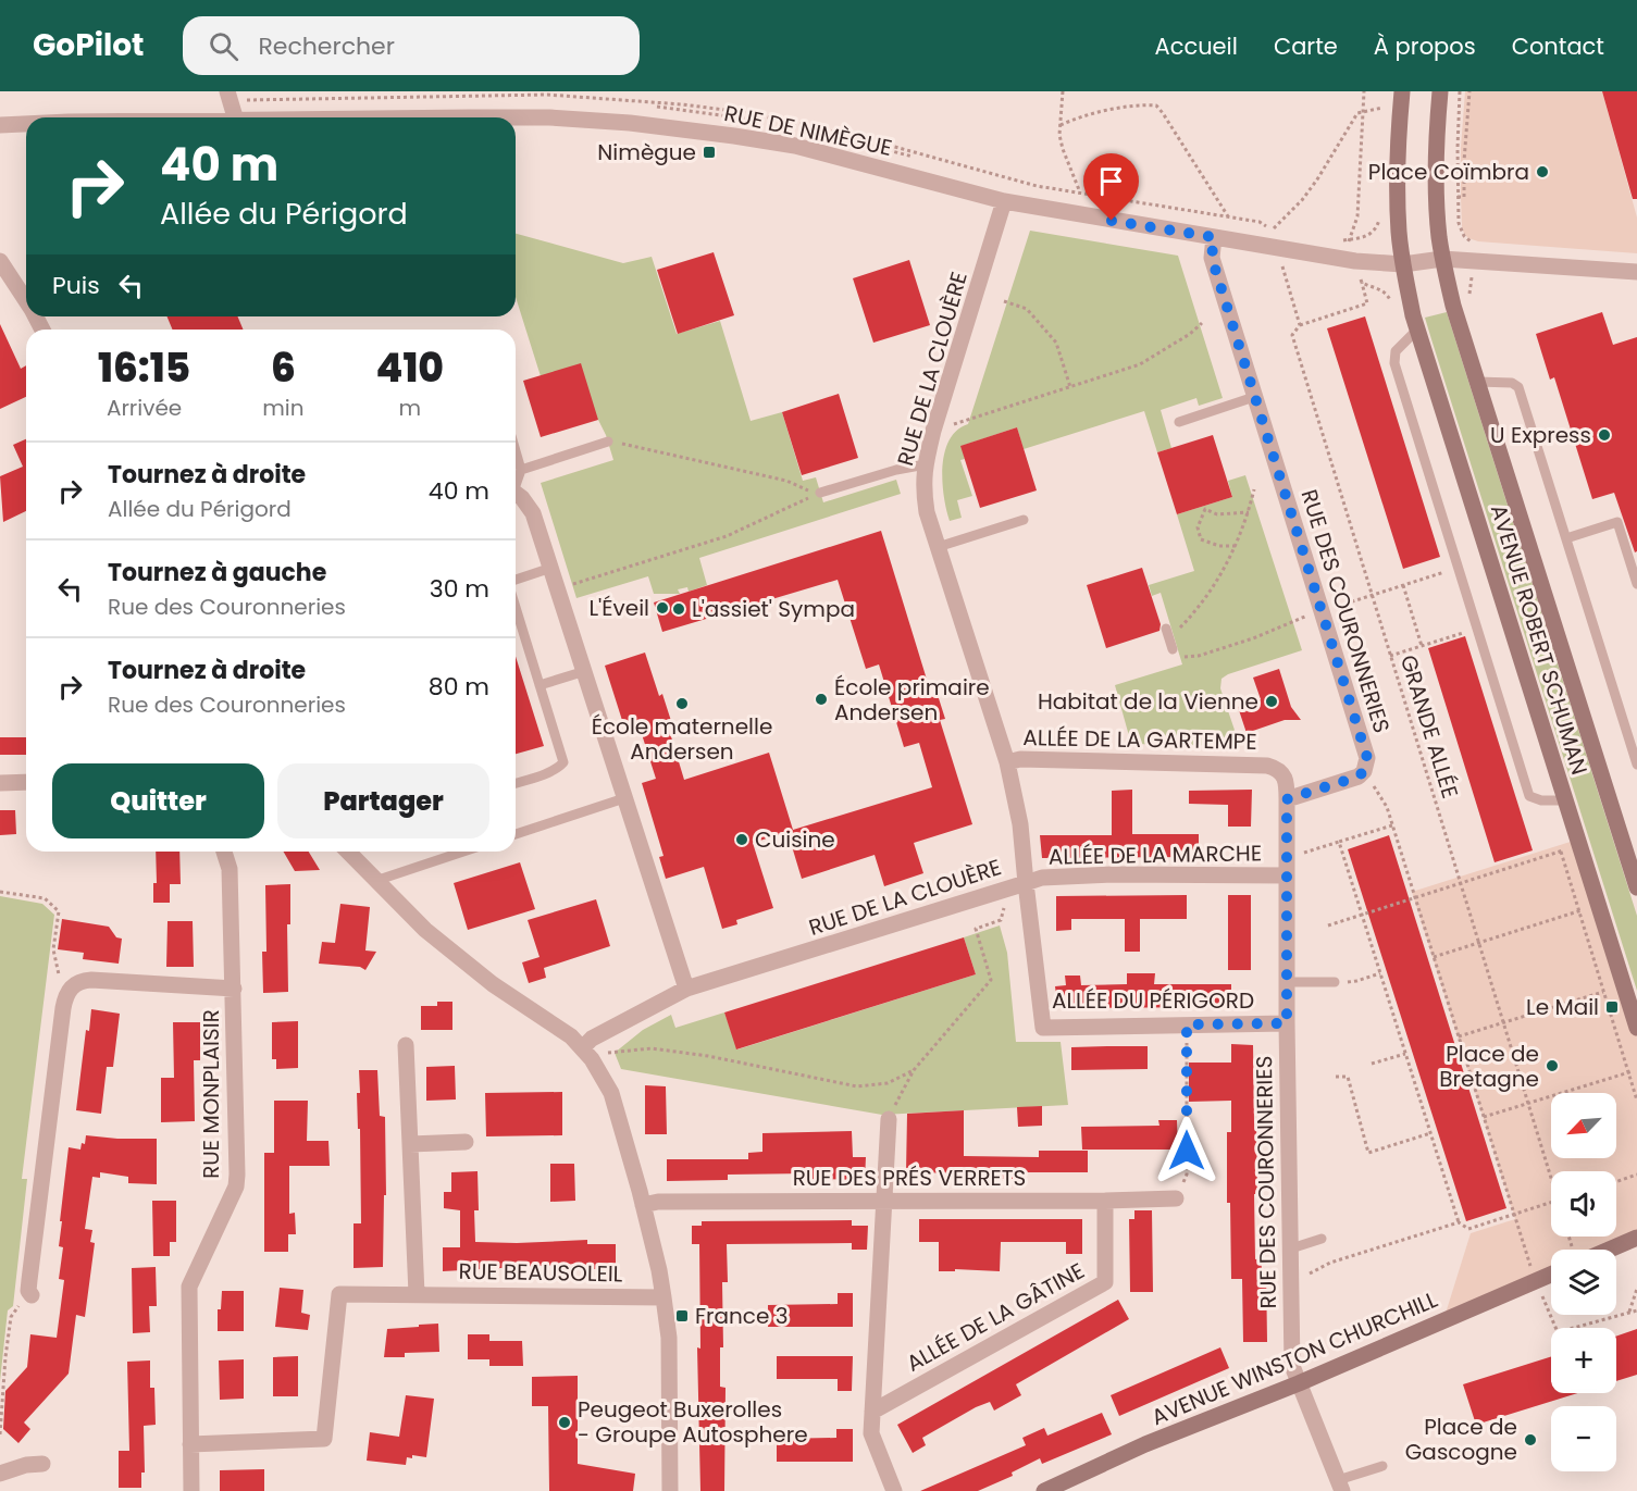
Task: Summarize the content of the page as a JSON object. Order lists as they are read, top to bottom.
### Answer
{
  "streets": {
    "main road": ["AVENUE ROBERT SCHUMAN", "AVENUE WINSTON CHURCHILL"],
    "street": [
      "RUE DE NIMÈGUE",
      "RUE DE LA CLOUÈRE",
      "RUE DES COURONNERIES",
      "ALLÉE DE LA GARTEMPE",
      "ALLÉE DE LA MARCHE",
      "ALLÉE DU PÉRIGORD",
      "RUE MONPLAISIR",
      "RUE DES PRÉS VERRETS",
      "RUE BEAUSOLEIL",
      "ALLÉE DE LA GÂTINE"
    ],
    "path": ["GRANDE ALLÉE"]
  },
  "crossings": [
    ["RUE DE NIMÈGUE", "RUE DE LA CLOUÈRE"],
    ["RUE DE NIMÈGUE", "RUE DES COURONNERIES"],
    ["RUE DE NIMÈGUE", "AVENUE ROBERT SCHUMAN"],
    ["RUE DE NIMÈGUE", "GRANDE ALLÉE"],
    ["RUE DE LA CLOUÈRE", "ALLÉE DE LA GARTEMPE"],
    ["RUE DE LA CLOUÈRE", "ALLÉE DE LA MARCHE"],
    ["RUE DE LA CLOUÈRE", "ALLÉE DU PÉRIGORD"],
    ["RUE DES COURONNERIES", "ALLÉE DE LA GARTEMPE"],
    ["RUE DES COURONNERIES", "ALLÉE DE LA MARCHE"],
    ["RUE DES COURONNERIES", "ALLÉE DU PÉRIGORD"],
    ["RUE DES COURONNERIES", "AVENUE WINSTON CHURCHILL"],
    ["ALLÉE DE LA MARCHE", "ALLÉE DU PÉRIGORD"],
    ["RUE MONPLAISIR", "RUE BEAUSOLEIL"],
    ["RUE DES PRÉS VERRETS", "ALLÉE DE LA GÂTINE"]
  ],
  "places": {
    "transit": ["Nimègue", "Le Mail", "France 3"],
    "other": [
      "Place Coïmbra",
      "U Express",
      "L'Éveil",
      "L'assiet' Sympa",
      "École primaire Andersen",
      "Habitat de la Vienne",
      "École maternelle Andersen",
      "Cuisine",
      "Place de Bretagne",
      "Peugeot Buxerolles - Groupe Autosphere",
      "Place de Gascogne"
    ]
  },
  "north": "bottom left",
  "page": {
    "header": "GoPilot",
    "search": "Rechercher",
    "nav": [
      "Accueil",
      "Carte",
      "À propos",
      "Contact"
    ],
    "turn": ["40 m", "Allée du Périgord"],
    "then": "Puis",
    "eta": [
      "16:15",
      "Arrivée",
      "6",
      "min",
      "410",
      "m"
    ],
    "list": [
      {
        "name": "Tournez à droite",
        "note": "Allée du Périgord",
        "value": "40 m"
      },
      {
        "name": "Tournez à gauche",
        "note": "Rue des Couronneries",
        "value": "30 m"
      },
      {
        "name": "Tournez à droite",
        "note": "Rue des Couronneries",
        "value": "80 m"
      }
    ],
    "buttons": ["Quitter", "Partager"],
    "map_buttons": ["+", "−"]
  }
}
